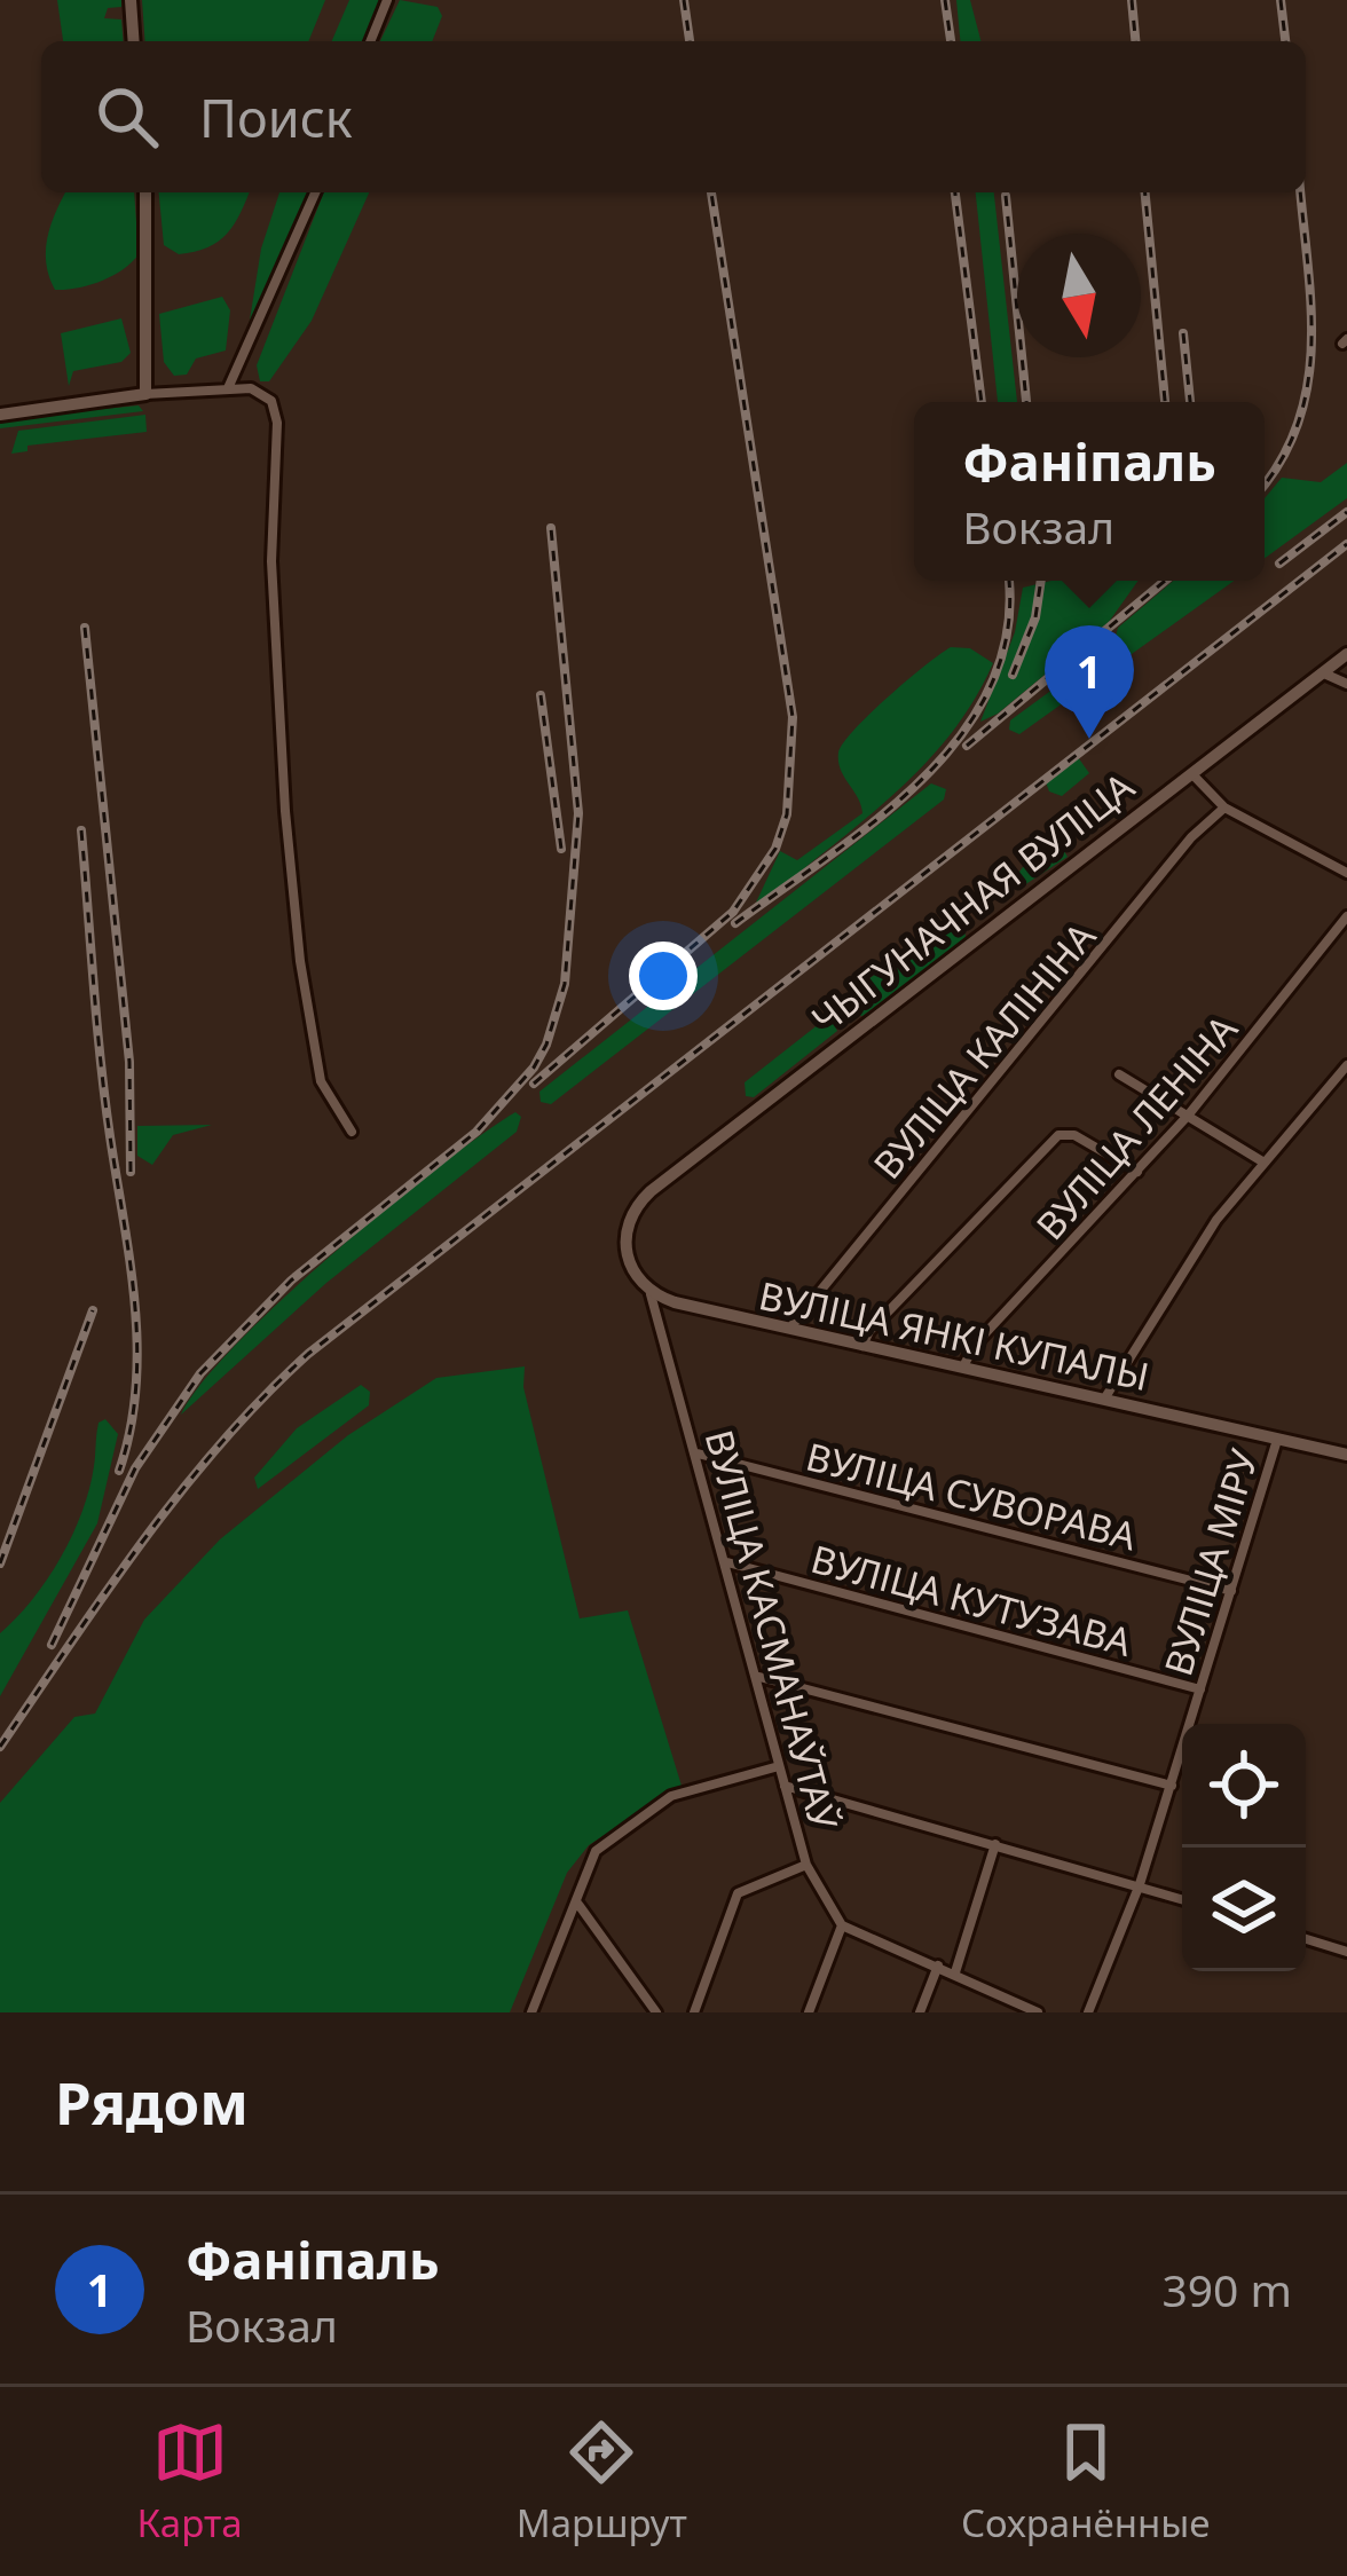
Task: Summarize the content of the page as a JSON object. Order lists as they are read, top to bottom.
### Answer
{
  "streets": {
    "street": [
      "ЧЫГУНАЧНАЯ ВУЛІЦА",
      "ВУЛІЦА КАЛІНІНА",
      "ВУЛІЦА ЛЕНІНА",
      "ВУЛІЦА ЯНКІ КУПАЛЫ",
      "ВУЛІЦА СУВОРАВА",
      "ВУЛІЦА МІРУ",
      "ВУЛІЦА КУТУЗАВА",
      "ВУЛІЦА КАСМАНАЎТАЎ"
    ]
  },
  "crossings": [
    ["ЧЫГУНАЧНАЯ ВУЛІЦА", "ВУЛІЦА ЯНКІ КУПАЛЫ"],
    ["ЧЫГУНАЧНАЯ ВУЛІЦА", "ВУЛІЦА КАСМАНАЎТАЎ"],
    ["ВУЛІЦА КАЛІНІНА", "ВУЛІЦА ЯНКІ КУПАЛЫ"],
    ["ВУЛІЦА ЛЕНІНА", "ВУЛІЦА ЯНКІ КУПАЛЫ"],
    ["ВУЛІЦА ЯНКІ КУПАЛЫ", "ВУЛІЦА МІРУ"],
    ["ВУЛІЦА ЯНКІ КУПАЛЫ", "ВУЛІЦА КАСМАНАЎТАЎ"],
    ["ВУЛІЦА СУВОРАВА", "ВУЛІЦА МІРУ"],
    ["ВУЛІЦА СУВОРАВА", "ВУЛІЦА КАСМАНАЎТАЎ"],
    ["ВУЛІЦА МІРУ", "ВУЛІЦА КУТУЗАВА"],
    ["ВУЛІЦА КУТУЗАВА", "ВУЛІЦА КАСМАНАЎТАЎ"]
  ],
  "north": "bottom",
  "page": {
    "search": "Поиск",
    "popup": ["Фаніпаль", "Вокзал"],
    "pins": "1",
    "heading": "Рядом",
    "list": [
      {
        "mark": "1",
        "name": "Фаніпаль",
        "note": "Вокзал",
        "value": "390 m"
      }
    ],
    "nav": ["Карта", "Маршрут", "Сохранённые"]
  }
}
